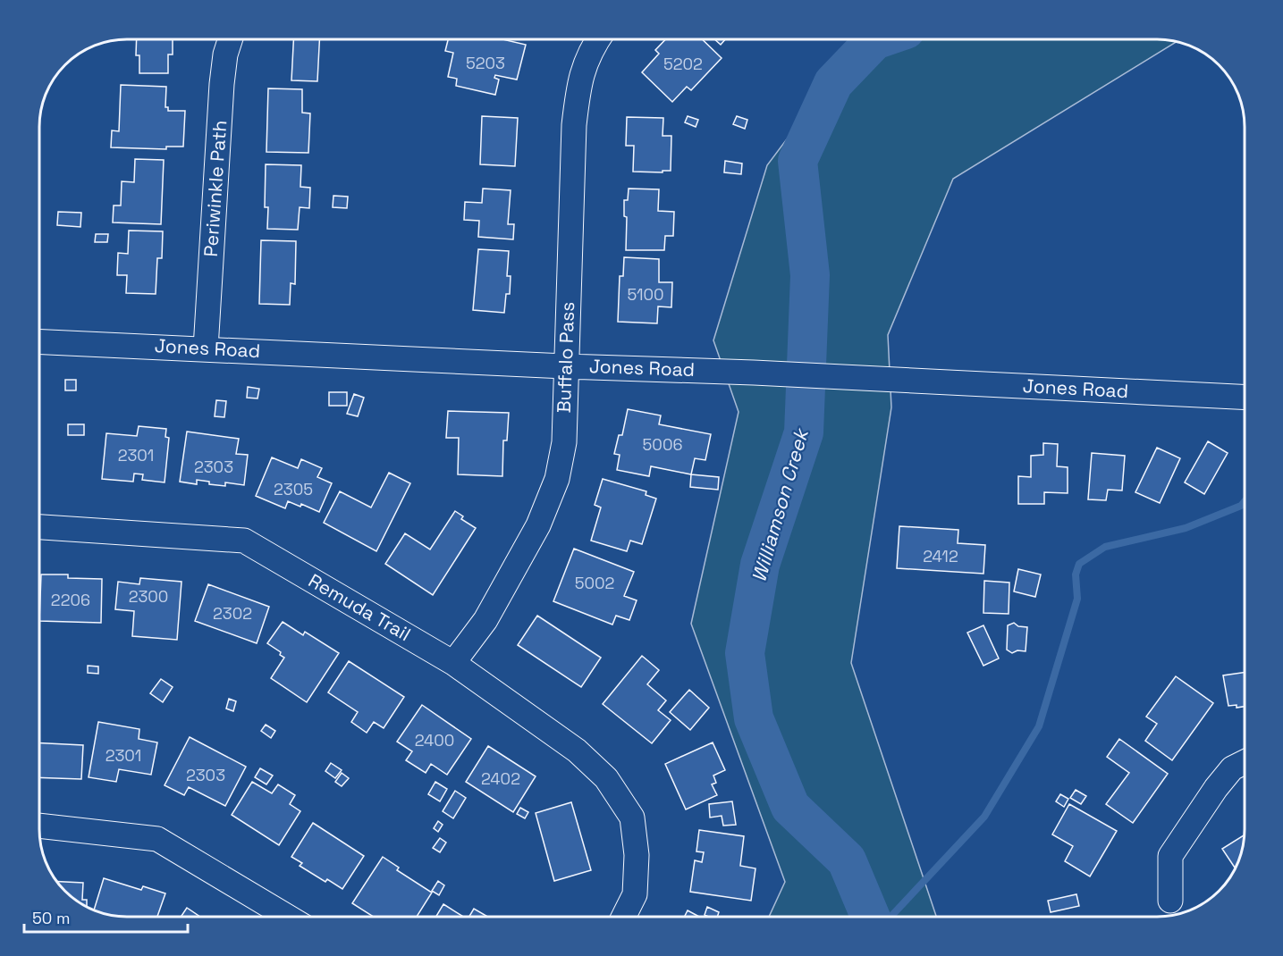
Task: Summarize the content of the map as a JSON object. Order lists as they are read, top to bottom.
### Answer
{
  "streets": {
    "street": [
      "Periwinkle Path",
      "Jones Road",
      "Buffalo Pass",
      "Remuda Trail"
    ]
  },
  "crossings": [
    ["Periwinkle Path", "Jones Road"],
    ["Jones Road", "Buffalo Pass"],
    ["Buffalo Pass", "Remuda Trail"]
  ],
  "water": ["Williamson Creek"],
  "house_numbers": [
    "5203",
    "5202",
    "5100",
    "5006",
    "2301",
    "2303",
    "2305",
    "2412",
    "5002",
    "2300",
    "2206",
    "2302",
    "2400",
    "2301",
    "2303",
    "2402"
  ],
  "scale_bar": "50 m"
}
